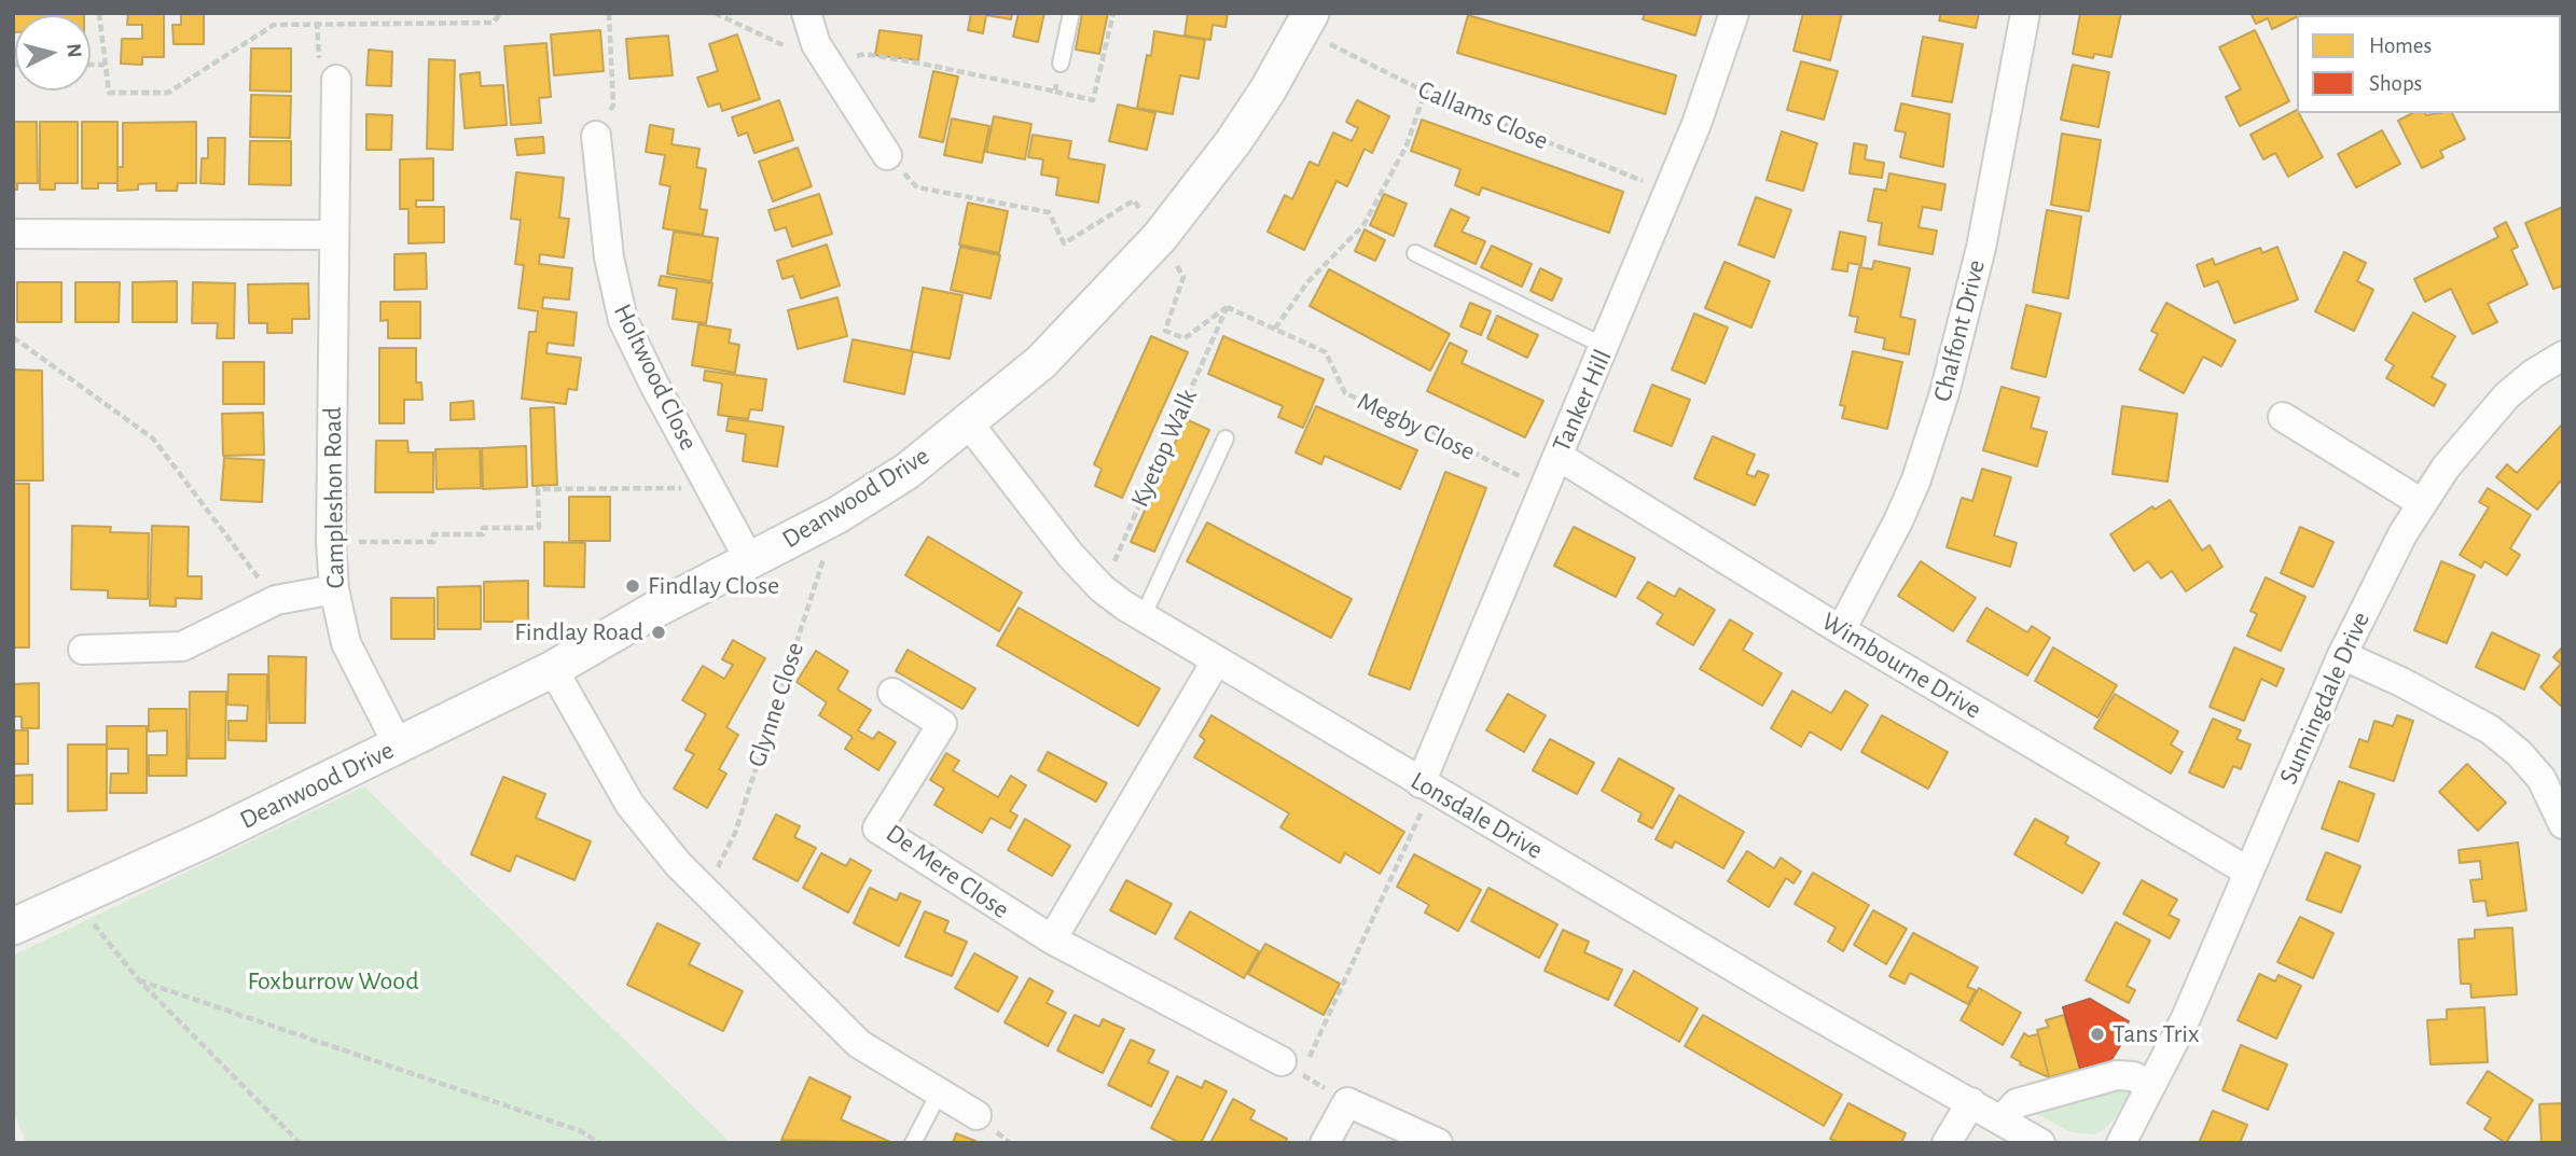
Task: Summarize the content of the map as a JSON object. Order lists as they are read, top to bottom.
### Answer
{
  "streets": {
    "street": [
      "Chalfont Drive",
      "Holtwood Close",
      "Tanker Hill",
      "Campleshon Road",
      "Deanwood Drive",
      "Wimbourne Drive",
      "Sunningdale Drive",
      "Lonsdale Drive",
      "De Mere Close"
    ],
    "path": [
      "Callams Close",
      "Megby Close",
      "Kyetop Walk",
      "Glynne Close"
    ]
  },
  "crossings": [
    ["Callams Close", "Tanker Hill"],
    ["Callams Close", "Deanwood Drive"],
    ["Chalfont Drive", "Wimbourne Drive"],
    ["Holtwood Close", "Deanwood Drive"],
    ["Tanker Hill", "Megby Close"],
    ["Tanker Hill", "Wimbourne Drive"],
    ["Tanker Hill", "Lonsdale Drive"],
    ["Megby Close", "Kyetop Walk"],
    ["Kyetop Walk", "Lonsdale Drive"],
    ["Campleshon Road", "Deanwood Drive"],
    ["Deanwood Drive", "Glynne Close"],
    ["Deanwood Drive", "Lonsdale Drive"],
    ["Wimbourne Drive", "Sunningdale Drive"]
  ],
  "parks": ["Foxburrow Wood"],
  "places": ["Findlay Close", "Findlay Road", "Tans Trix"],
  "legend": ["Homes", "Shops"],
  "north": "right"
}
